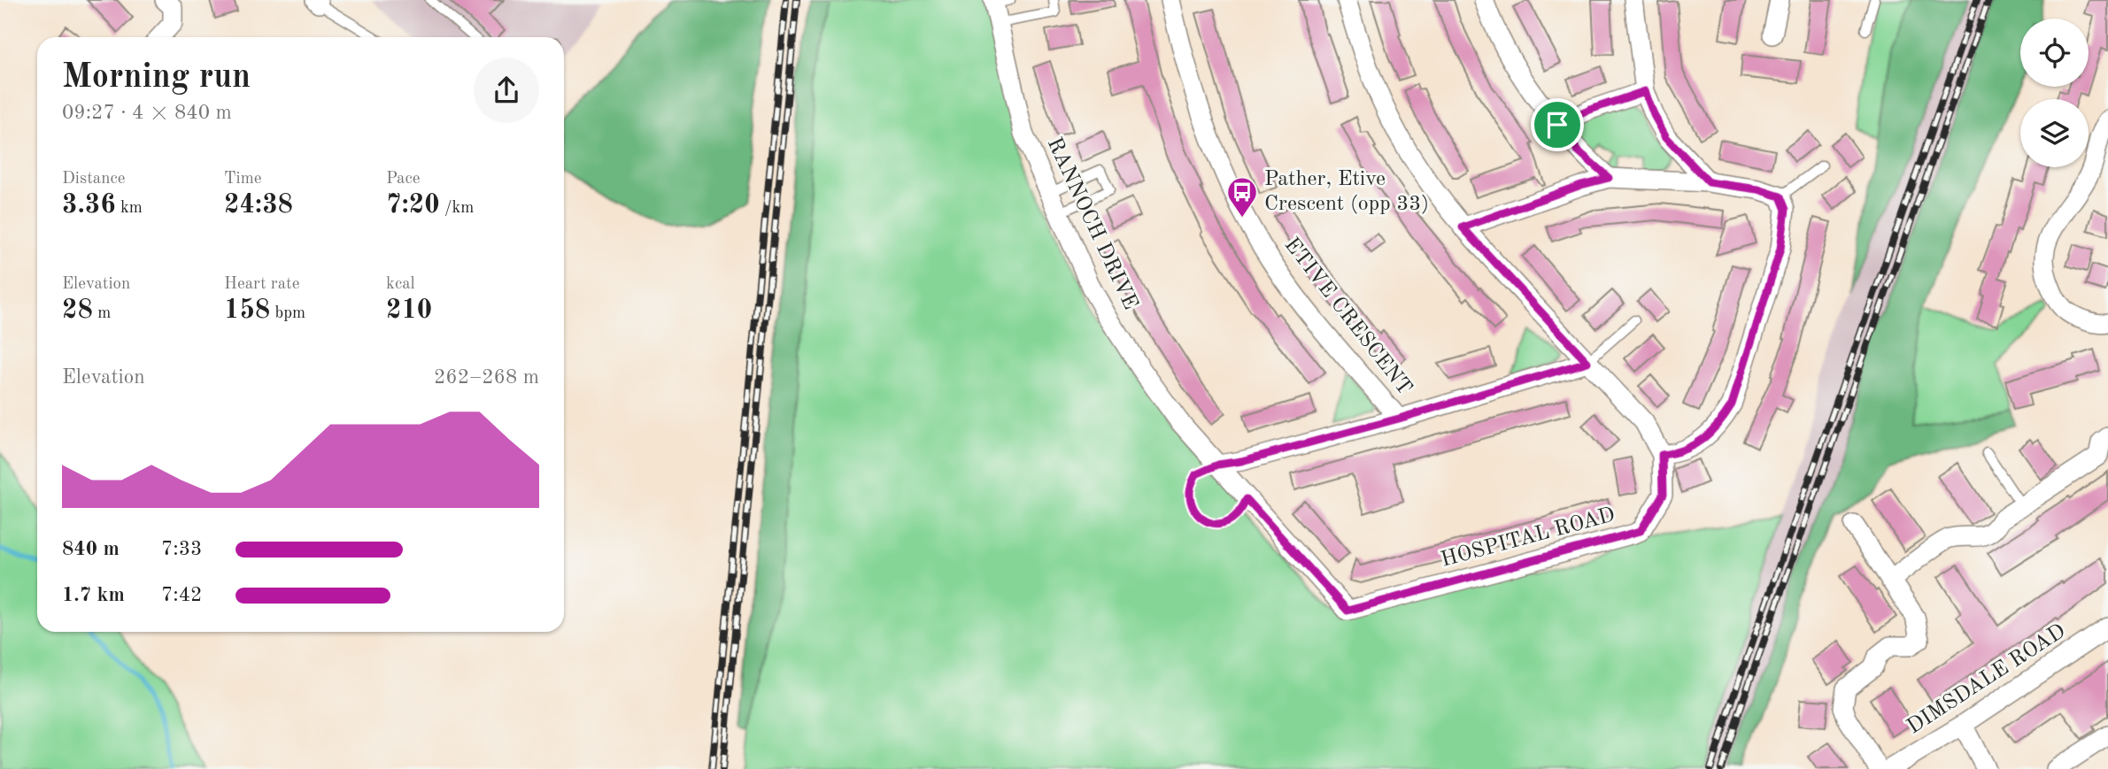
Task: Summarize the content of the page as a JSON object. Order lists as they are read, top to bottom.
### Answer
{
  "streets": {
    "street": [
      "RANNOCH DRIVE",
      "ETIVE CRESCENT",
      "HOSPITAL ROAD",
      "DIMSDALE ROAD"
    ]
  },
  "crossings": [
    ["RANNOCH DRIVE", "HOSPITAL ROAD"]
  ],
  "places": {
    "bus stop": ["Pather, Etive Crescent (opp 33)"]
  },
  "page": {
    "heading": ["Morning run", "09:27 · 4 × 840 m"],
    "stats": [
      ["Distance", "3.36 km"],
      ["Time", "24:38"],
      ["Pace", "7:20 /km"],
      ["Elevation", "28 m"],
      ["Heart rate", "158 bpm"],
      ["kcal", "210"]
    ],
    "chart": ["Elevation", "262–268 m"],
    "list": [
      {
        "name": "840 m",
        "note": "7:33"
      },
      {
        "name": "1.7 km",
        "note": "7:42"
      }
    ]
  }
}
